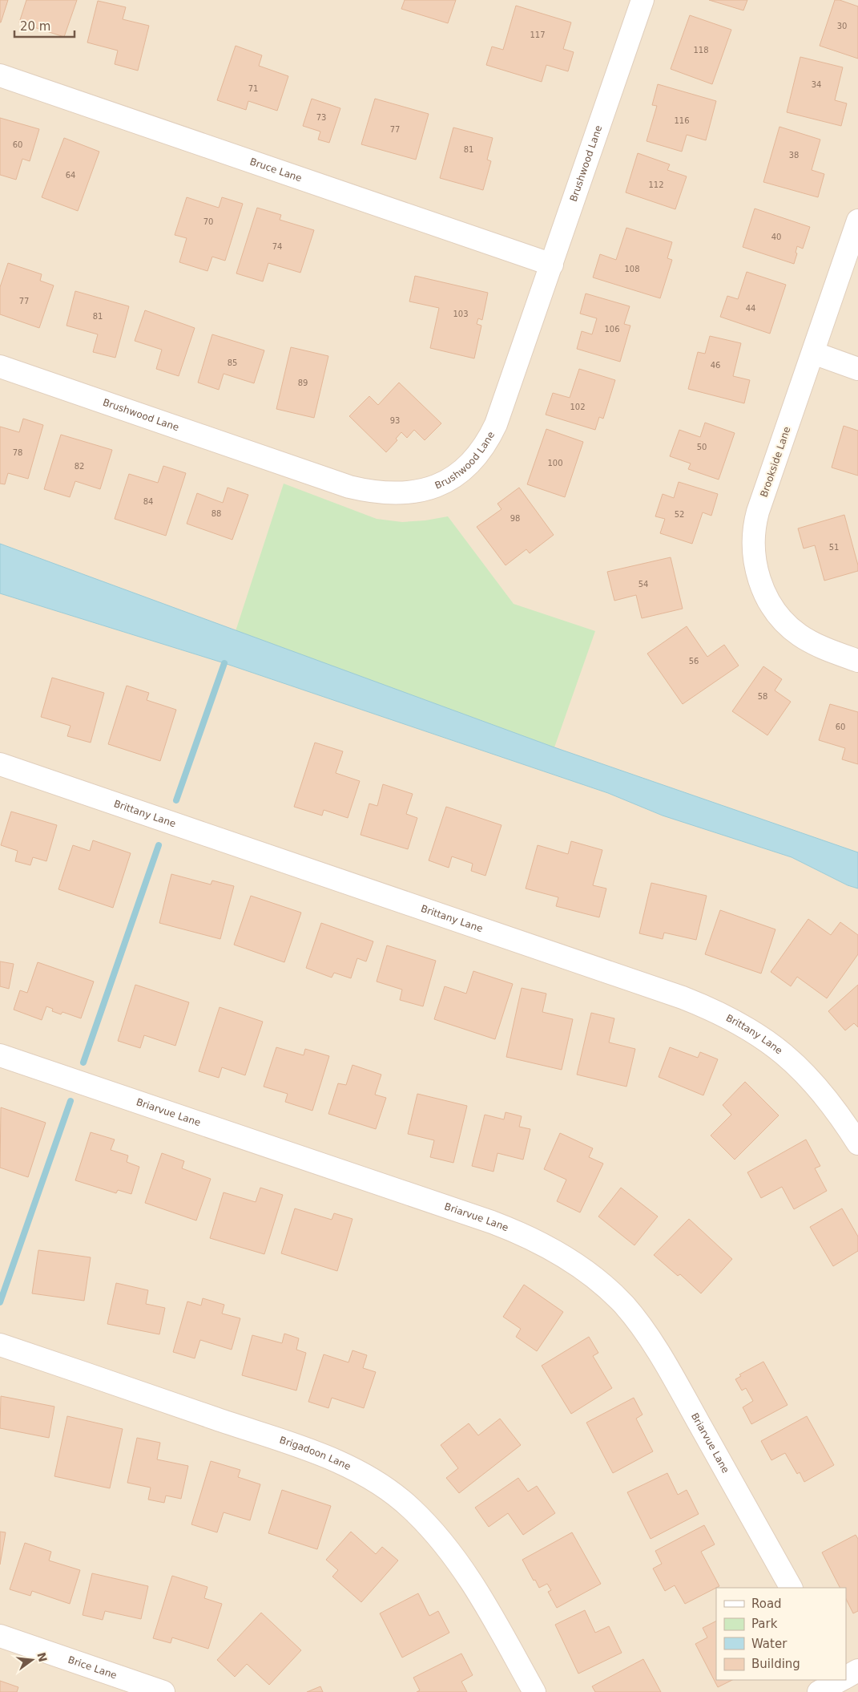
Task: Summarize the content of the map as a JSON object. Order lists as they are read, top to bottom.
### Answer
{
  "streets": {
    "street": [
      "Brushwood Lane",
      "Bruce Lane",
      "Brookside Lane",
      "Brittany Lane",
      "Briarvue Lane",
      "Brigadoon Lane",
      "Brice Lane"
    ]
  },
  "crossings": [
    ["Brushwood Lane", "Bruce Lane"]
  ],
  "house_numbers": [
    "30",
    "117",
    "118",
    "34",
    "71",
    "73",
    "116",
    "77",
    "60",
    "81",
    "38",
    "64",
    "112",
    "70",
    "40",
    "74",
    "108",
    "77",
    "44",
    "103",
    "81",
    "106",
    "85",
    "46",
    "89",
    "102",
    "93",
    "50",
    "78",
    "100",
    "82",
    "84",
    "88",
    "52",
    "98",
    "51",
    "54",
    "56",
    "58",
    "60"
  ],
  "legend": [
    "Road",
    "Park",
    "Water",
    "Building"
  ],
  "scale_bar": "20 m",
  "north": "right"
}
